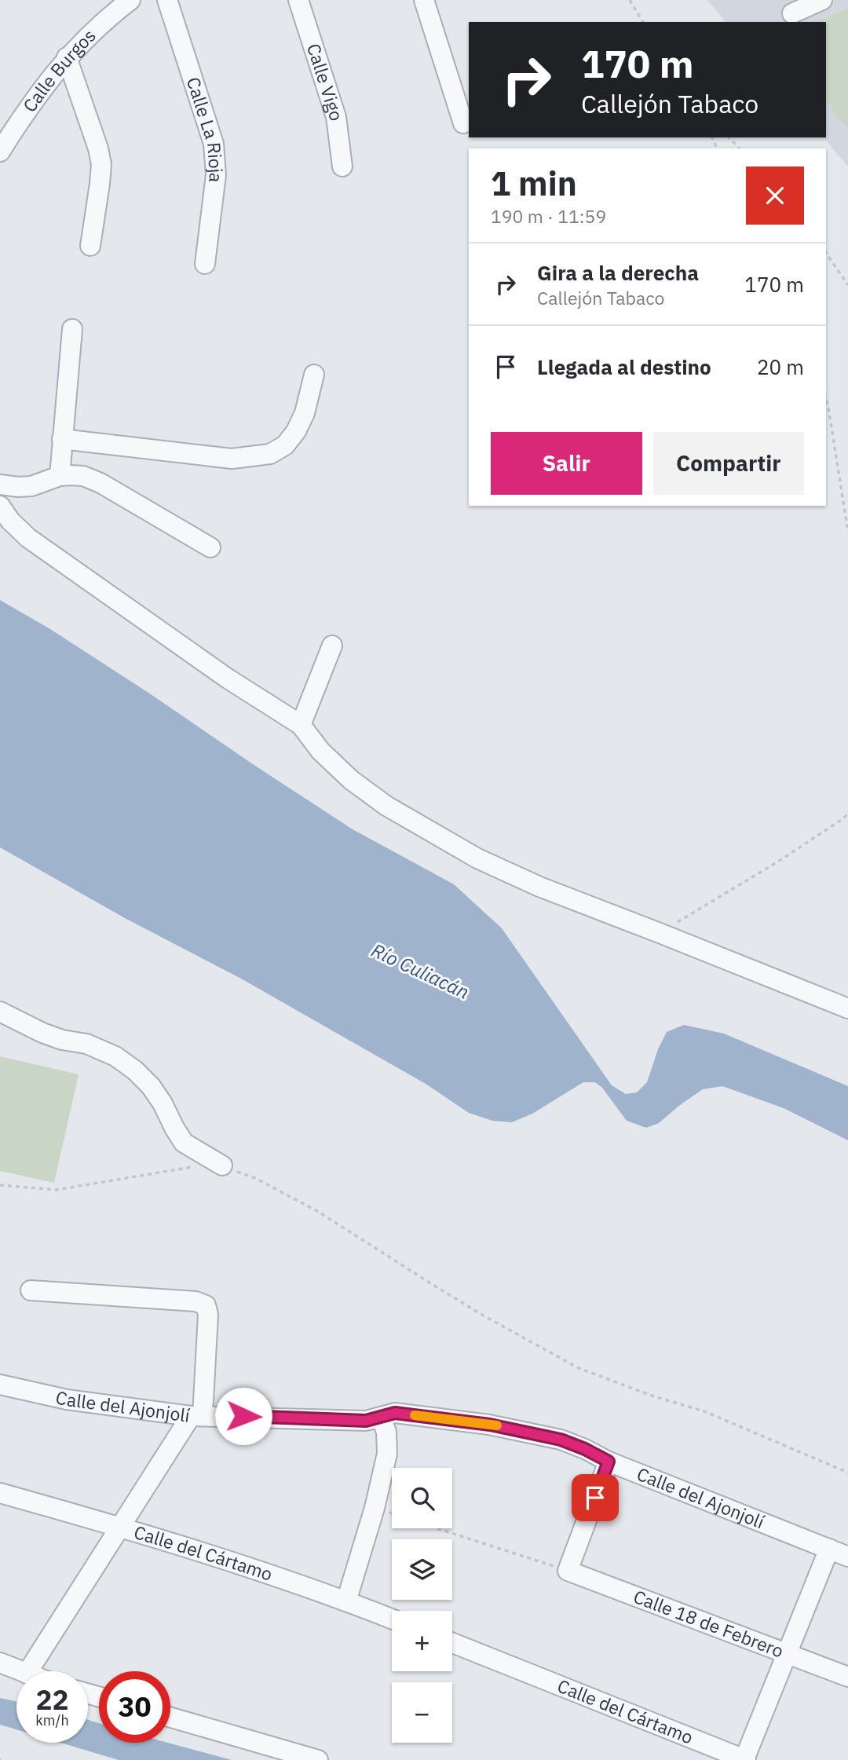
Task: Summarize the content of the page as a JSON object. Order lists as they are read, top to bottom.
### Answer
{
  "streets": {
    "street": [
      "Calle Burgos",
      "Calle Vigo",
      "Calle La Rioja",
      "Calle del Ajonjolí",
      "Calle del Cártamo",
      "Calle 18 de Febrero"
    ]
  },
  "water": ["Río Culiacán"],
  "page": {
    "turn": ["170 m", "Callejón Tabaco"],
    "heading": ["1 min", "190 m · 11:59"],
    "list": [
      {
        "name": "Gira a la derecha",
        "note": "Callejón Tabaco",
        "value": "170 m"
      },
      {
        "name": "Llegada al destino",
        "value": "20 m"
      }
    ],
    "buttons": ["Salir", "Compartir"],
    "map_buttons": ["+", "−"],
    "speed": "22 km/h",
    "limit": "30"
  }
}
